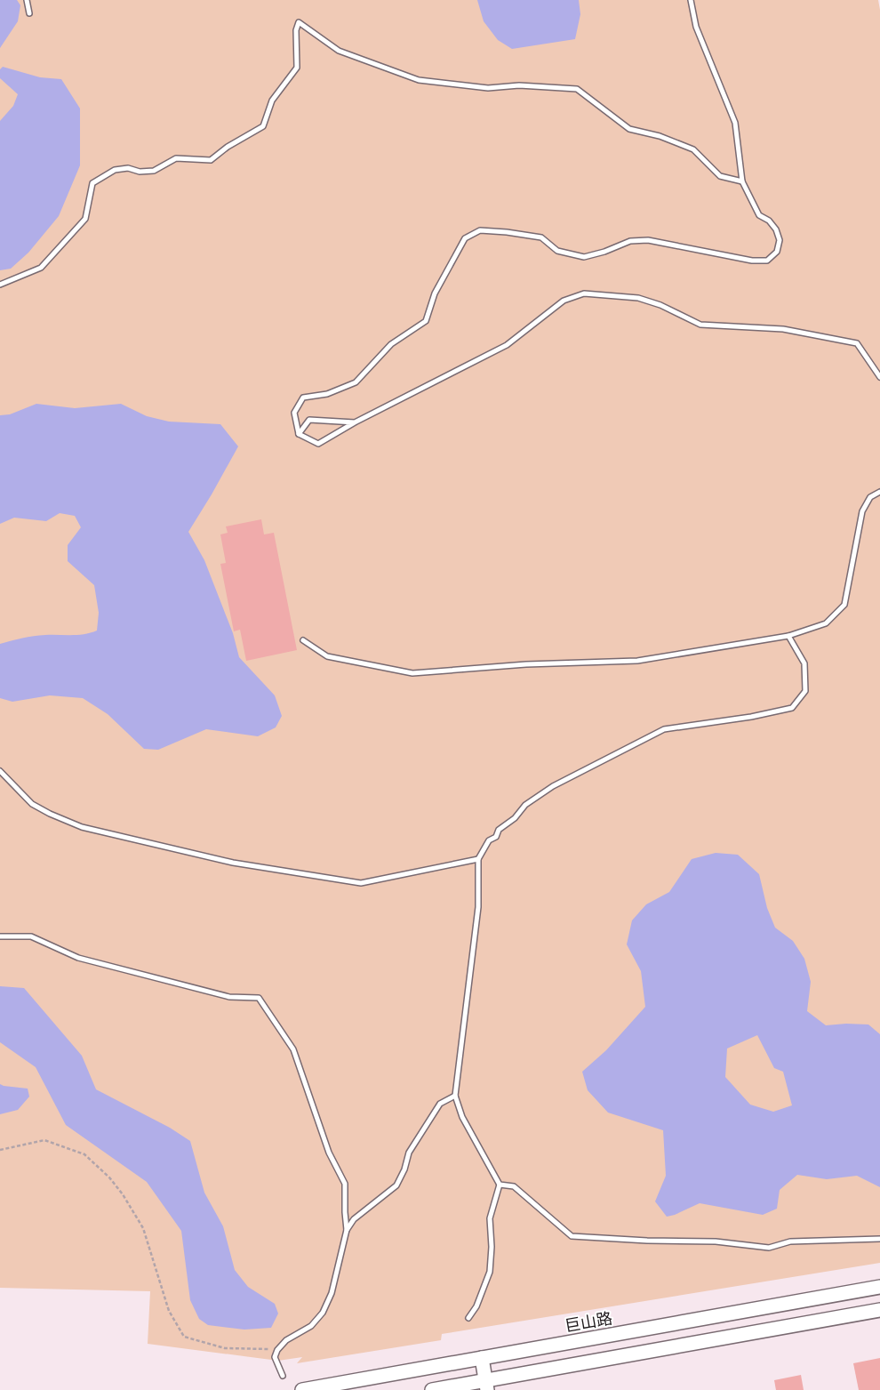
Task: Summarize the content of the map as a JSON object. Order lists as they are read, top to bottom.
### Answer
{
  "streets": {
    "main road": ["巨山路"]
  }
}
